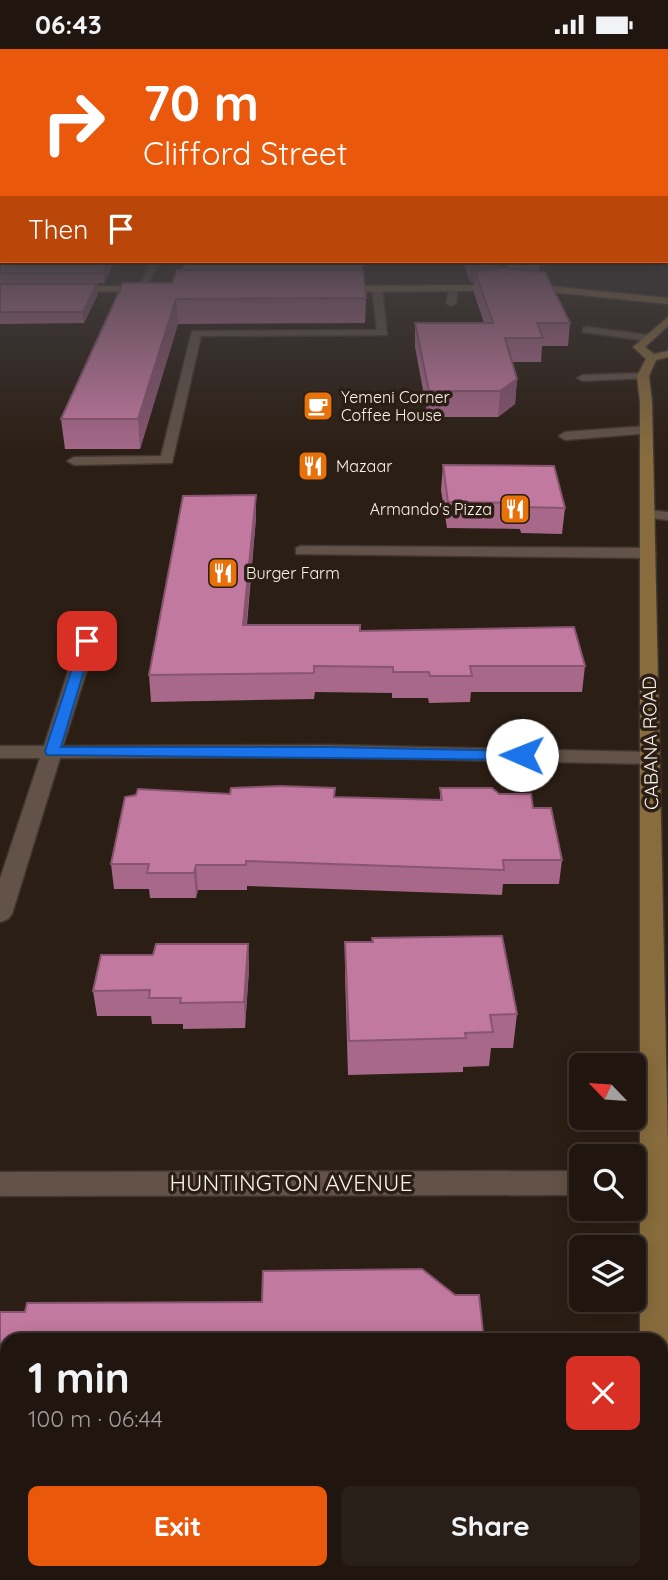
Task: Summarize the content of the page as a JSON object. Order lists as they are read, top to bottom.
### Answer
{
  "streets": {
    "main road": ["CABANA ROAD"],
    "street": ["HUNTINGTON AVENUE"]
  },
  "places": {
    "cafe": ["Yemeni Corner Coffee House"],
    "restaurant": ["Mazaar", "Armando's Pizza", "Burger Farm"]
  },
  "north": "top left",
  "page": {
    "status": "06:43",
    "turn": ["70 m", "Clifford Street"],
    "then": "Then",
    "heading": ["1 min", "100 m · 06:44"],
    "buttons": ["Exit", "Share"]
  }
}
